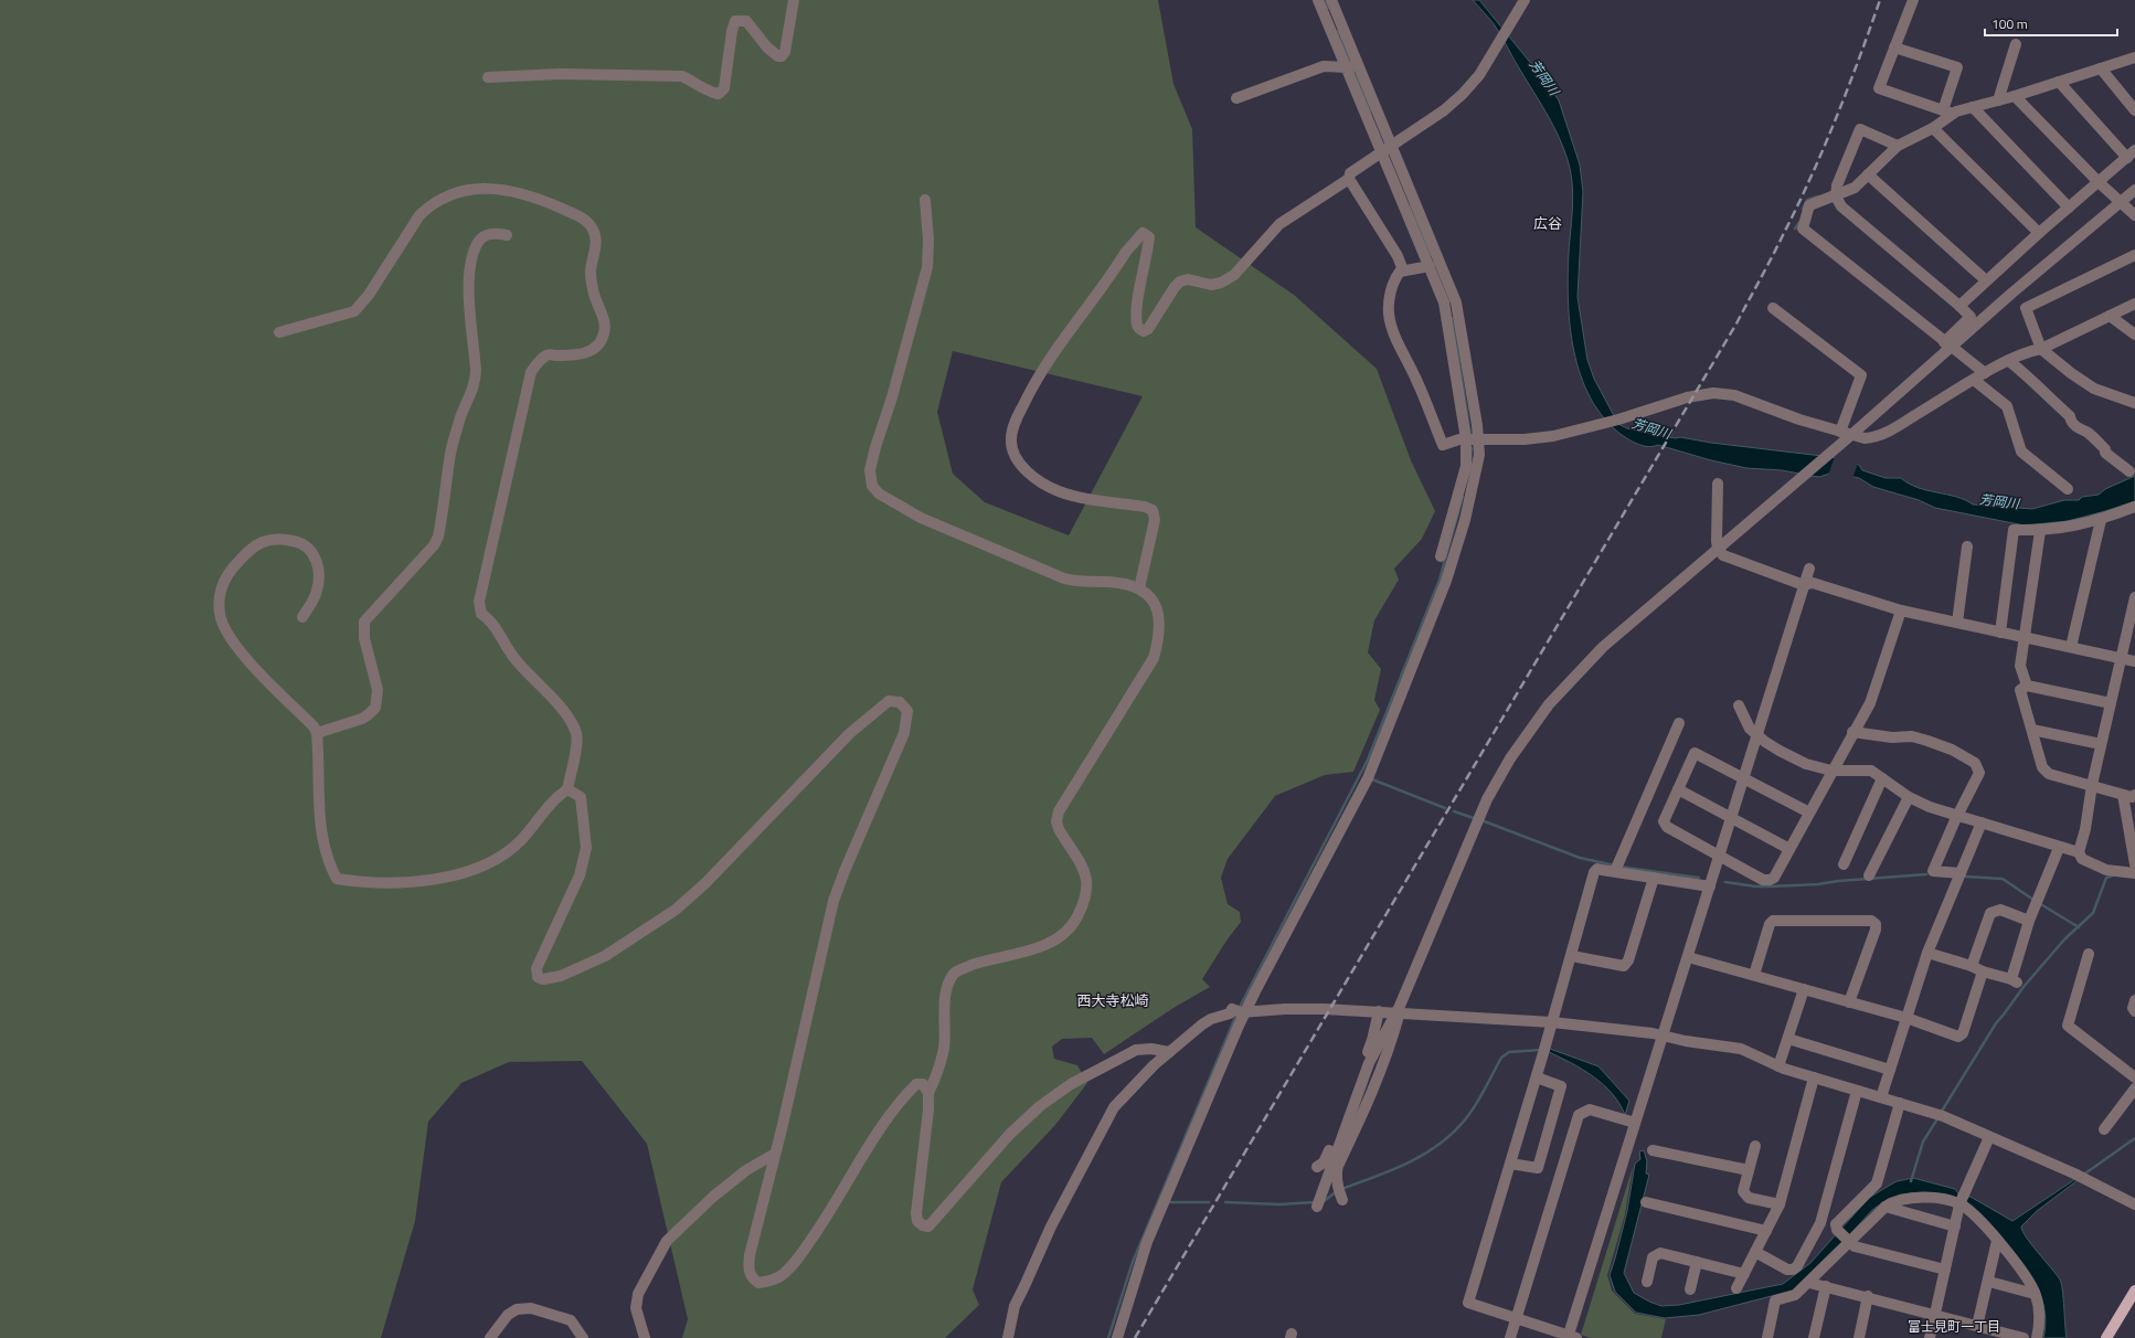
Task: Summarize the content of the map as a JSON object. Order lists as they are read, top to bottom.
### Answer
{
  "districts": ["広谷", "西大寺松崎", "富士見町一丁目"],
  "water": ["芳岡川"],
  "scale_bar": "100 m"
}
